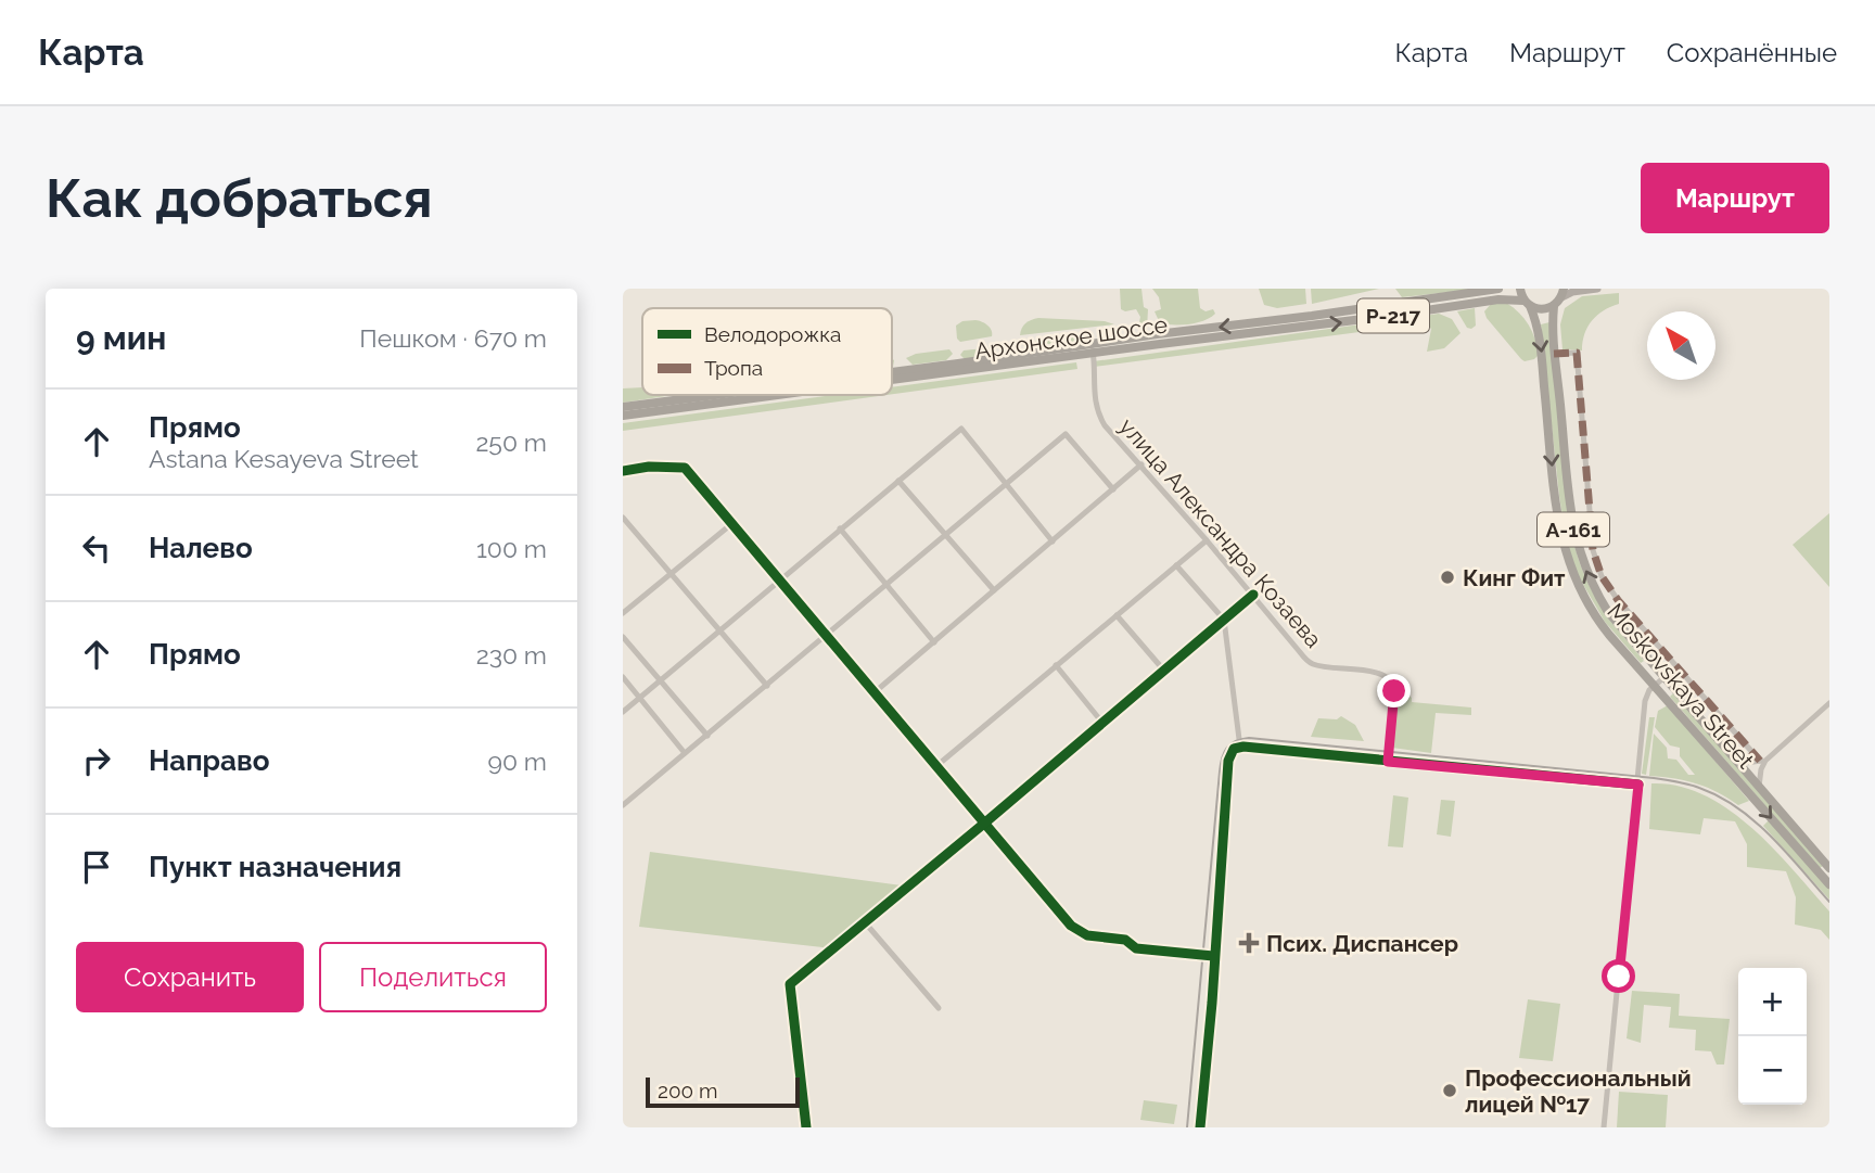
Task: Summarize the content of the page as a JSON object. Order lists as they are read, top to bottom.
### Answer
{
  "streets": {
    "highway": [
      "Р-217",
      "Архонское шоссе",
      "А-161",
      "Moskovskaya Street"
    ],
    "street": ["улица Александра Козаева"]
  },
  "crossings": [
    ["Архонское шоссе", "улица Александра Козаева"],
    ["Архонское шоссе", "Moskovskaya Street"]
  ],
  "places": {
    "other": ["Кинг Фит", "Профессиональный лицей №17"],
    "health": ["Псих. Диспансер"]
  },
  "legend": ["Велодорожка", "Тропа"],
  "scale_bar": "200 m",
  "north": "top left",
  "page": {
    "header": "Карта",
    "nav": ["Карта", "Маршрут", "Сохранённые"],
    "buttons": [
      "Маршрут",
      ["Сохранить", "Поделиться"]
    ],
    "title": "Как добраться",
    "heading": ["9 мин", "Пешком · 670 m"],
    "list": [
      ["Прямо", "Astana Kesayeva Street", "250 m"],
      ["Налево", "100 m"],
      ["Прямо", "230 m"],
      ["Направо", "90 m"],
      "Пункт назначения"
    ],
    "map_buttons": ["+", "−"],
    "scale": "200 m"
  }
}
